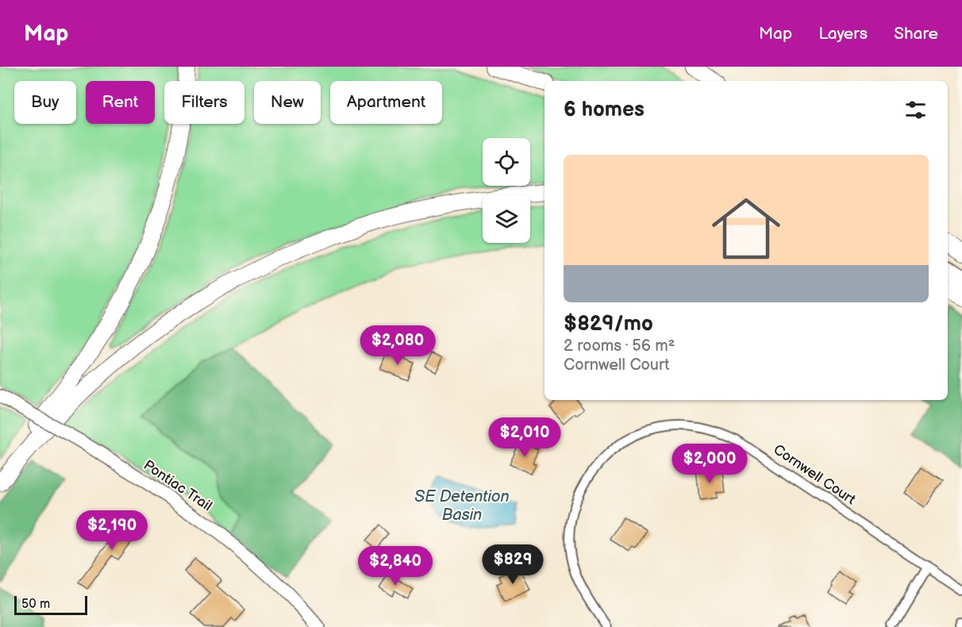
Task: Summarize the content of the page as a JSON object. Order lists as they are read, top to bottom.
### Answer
{
  "streets": {
    "main road": ["Pontiac Trail"],
    "street": ["Cornwell Court"]
  },
  "water": ["SE Detention Basin"],
  "scale_bar": "50 m",
  "page": {
    "header": "Map",
    "nav": ["Map", "Layers", "Share"],
    "chip": [
      "Buy",
      "Rent",
      "Filters",
      "New",
      "Apartment"
    ],
    "heading": "6 homes",
    "list": [
      {
        "name": "$829/mo",
        "note": "2 rooms · 56 m² · Cornwell Court"
      }
    ],
    "price": [
      "$2,080",
      "$2,010",
      "$2,000",
      "$2,190",
      "$829",
      "$2,840"
    ],
    "scale": "50 m"
  }
}
